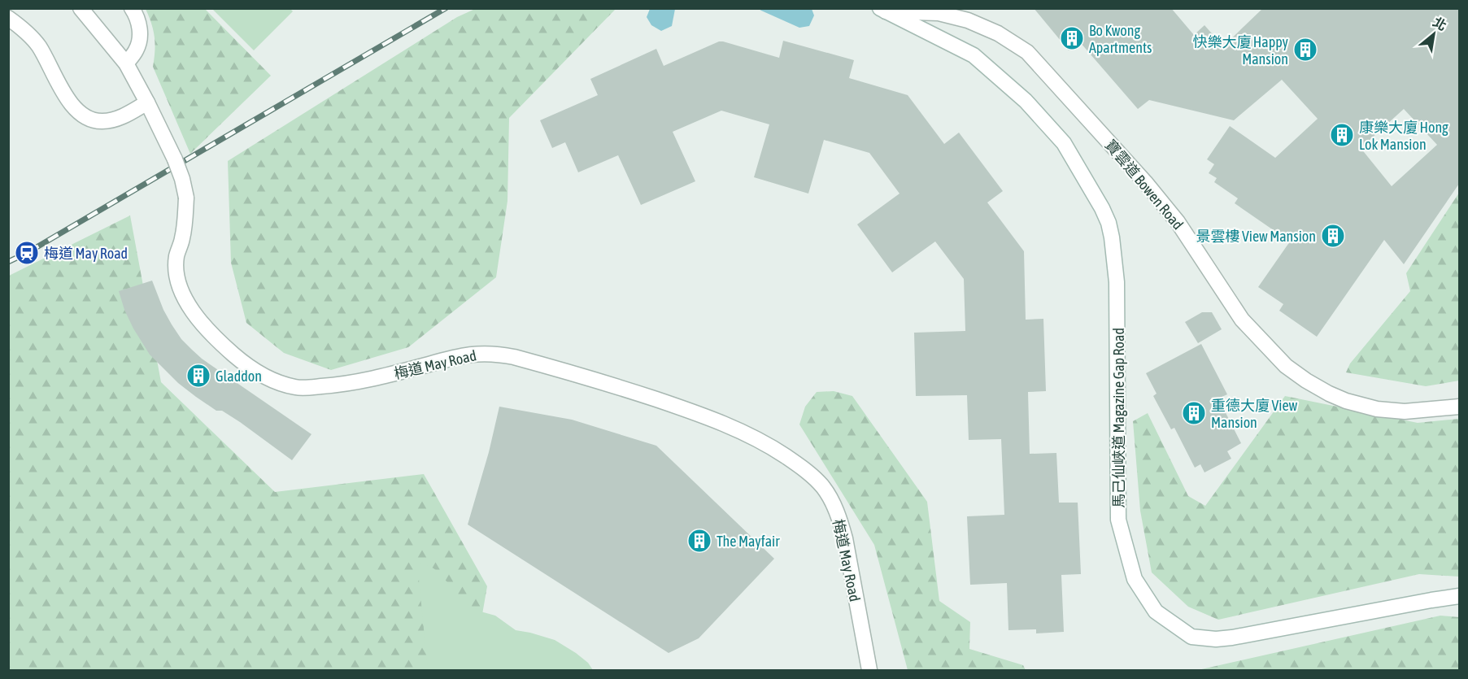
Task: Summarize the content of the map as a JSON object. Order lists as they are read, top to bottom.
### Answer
{
  "streets": {
    "street": ["寶雲道 Bowen Road", "梅道 May Road", "馬己仙峽道 Magazine Gap Road"]
  },
  "crossings": [
    ["寶雲道 Bowen Road", "馬己仙峽道 Magazine Gap Road"]
  ],
  "places": {
    "building": [
      "Bo Kwong Apartments",
      "快樂大廈 Happy Mansion",
      "康樂大廈 Hong Lok Mansion",
      "景雲樓 View Mansion",
      "Gladdon",
      "重德大廈 View Mansion",
      "The Mayfair"
    ],
    "station": ["梅道 May Road"]
  },
  "north": "top right"
}
